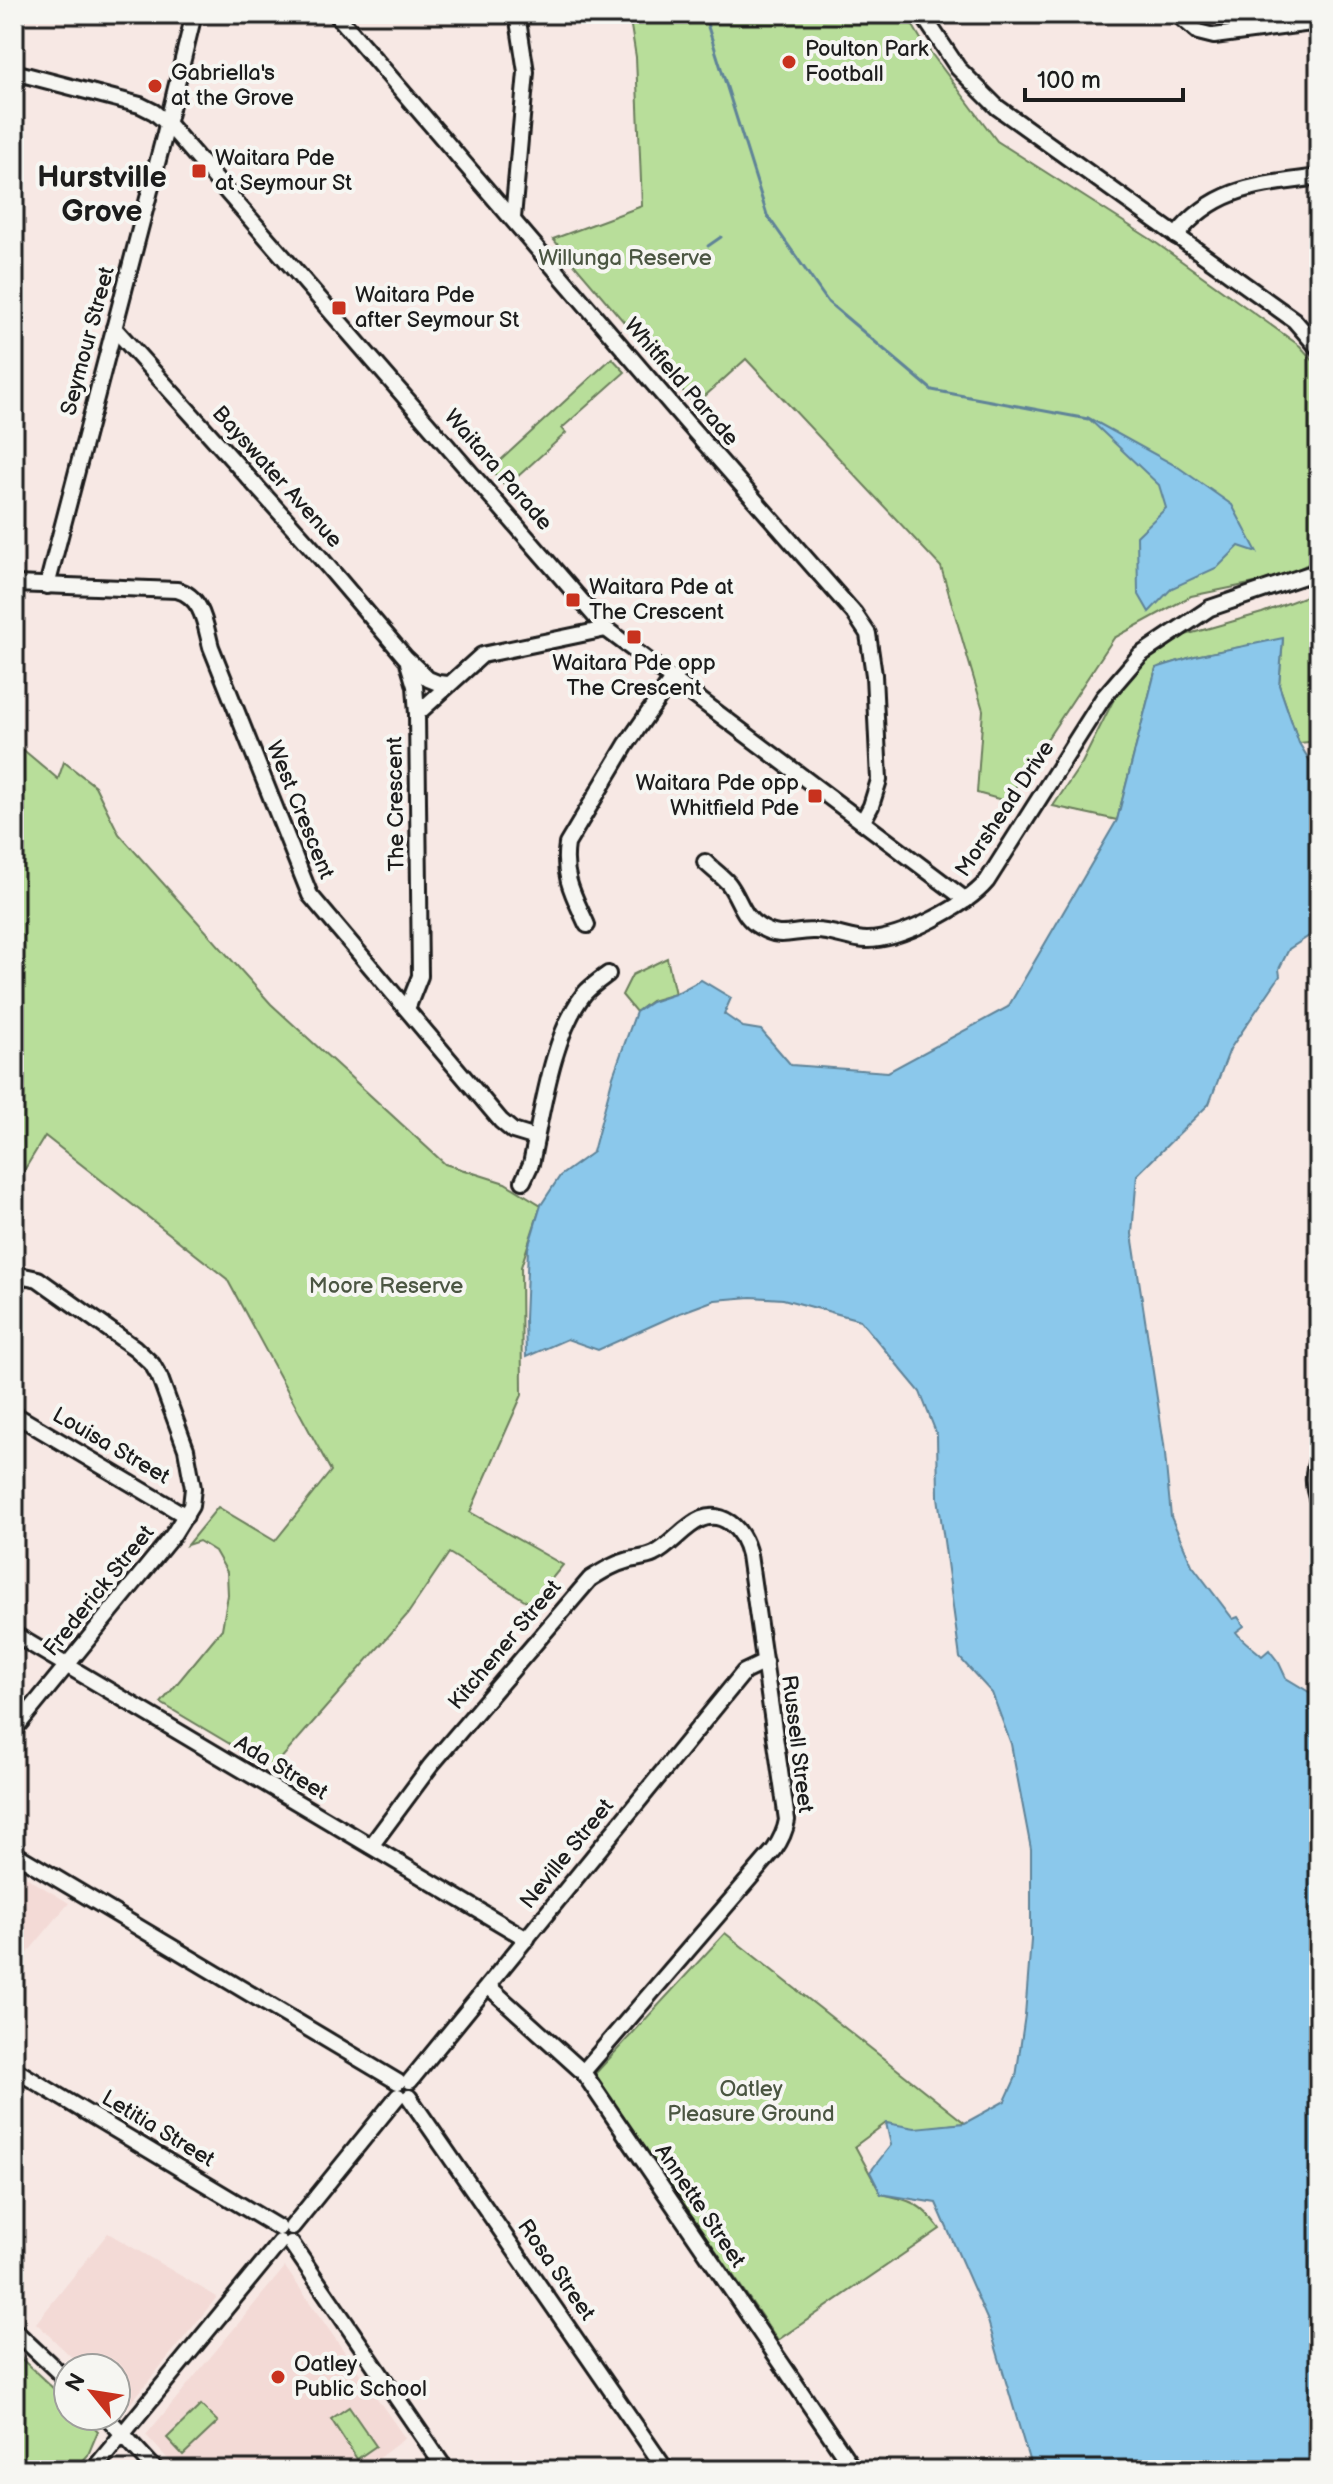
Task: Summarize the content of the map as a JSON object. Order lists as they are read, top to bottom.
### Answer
{
  "streets": {
    "street": [
      "Seymour Street",
      "Whitfield Parade",
      "Waitara Parade",
      "Bayswater Avenue",
      "The Crescent",
      "Morshead Drive",
      "West Crescent",
      "Louisa Street",
      "Frederick Street",
      "Kitchener Street",
      "Russell Street",
      "Ada Street",
      "Neville Street",
      "Letitia Street",
      "Annette Street",
      "Rosa Street"
    ]
  },
  "crossings": [
    ["Seymour Street", "Waitara Parade"],
    ["Seymour Street", "Bayswater Avenue"],
    ["Seymour Street", "West Crescent"],
    ["Whitfield Parade", "Waitara Parade"],
    ["Waitara Parade", "The Crescent"],
    ["Waitara Parade", "Morshead Drive"],
    ["Bayswater Avenue", "The Crescent"],
    ["The Crescent", "West Crescent"],
    ["Louisa Street", "Frederick Street"],
    ["Frederick Street", "Ada Street"],
    ["Kitchener Street", "Russell Street"],
    ["Kitchener Street", "Ada Street"],
    ["Russell Street", "Neville Street"],
    ["Russell Street", "Annette Street"],
    ["Ada Street", "Neville Street"],
    ["Neville Street", "Letitia Street"],
    ["Neville Street", "Annette Street"],
    ["Neville Street", "Rosa Street"]
  ],
  "districts": ["Hurstville Grove"],
  "parks": ["Willunga Reserve", "Moore Reserve", "Oatley Pleasure Ground"],
  "places": {
    "other": ["Poulton Park Football", "Gabriella's at the Grove", "Oatley Public School"],
    "transit": [
      "Waitara Pde at Seymour St",
      "Waitara Pde after Seymour St",
      "Waitara Pde at The Crescent",
      "Waitara Pde opp The Crescent",
      "Waitara Pde opp Whitfield Pde"
    ]
  },
  "scale_bar": "100 m",
  "north": "top left"
}
